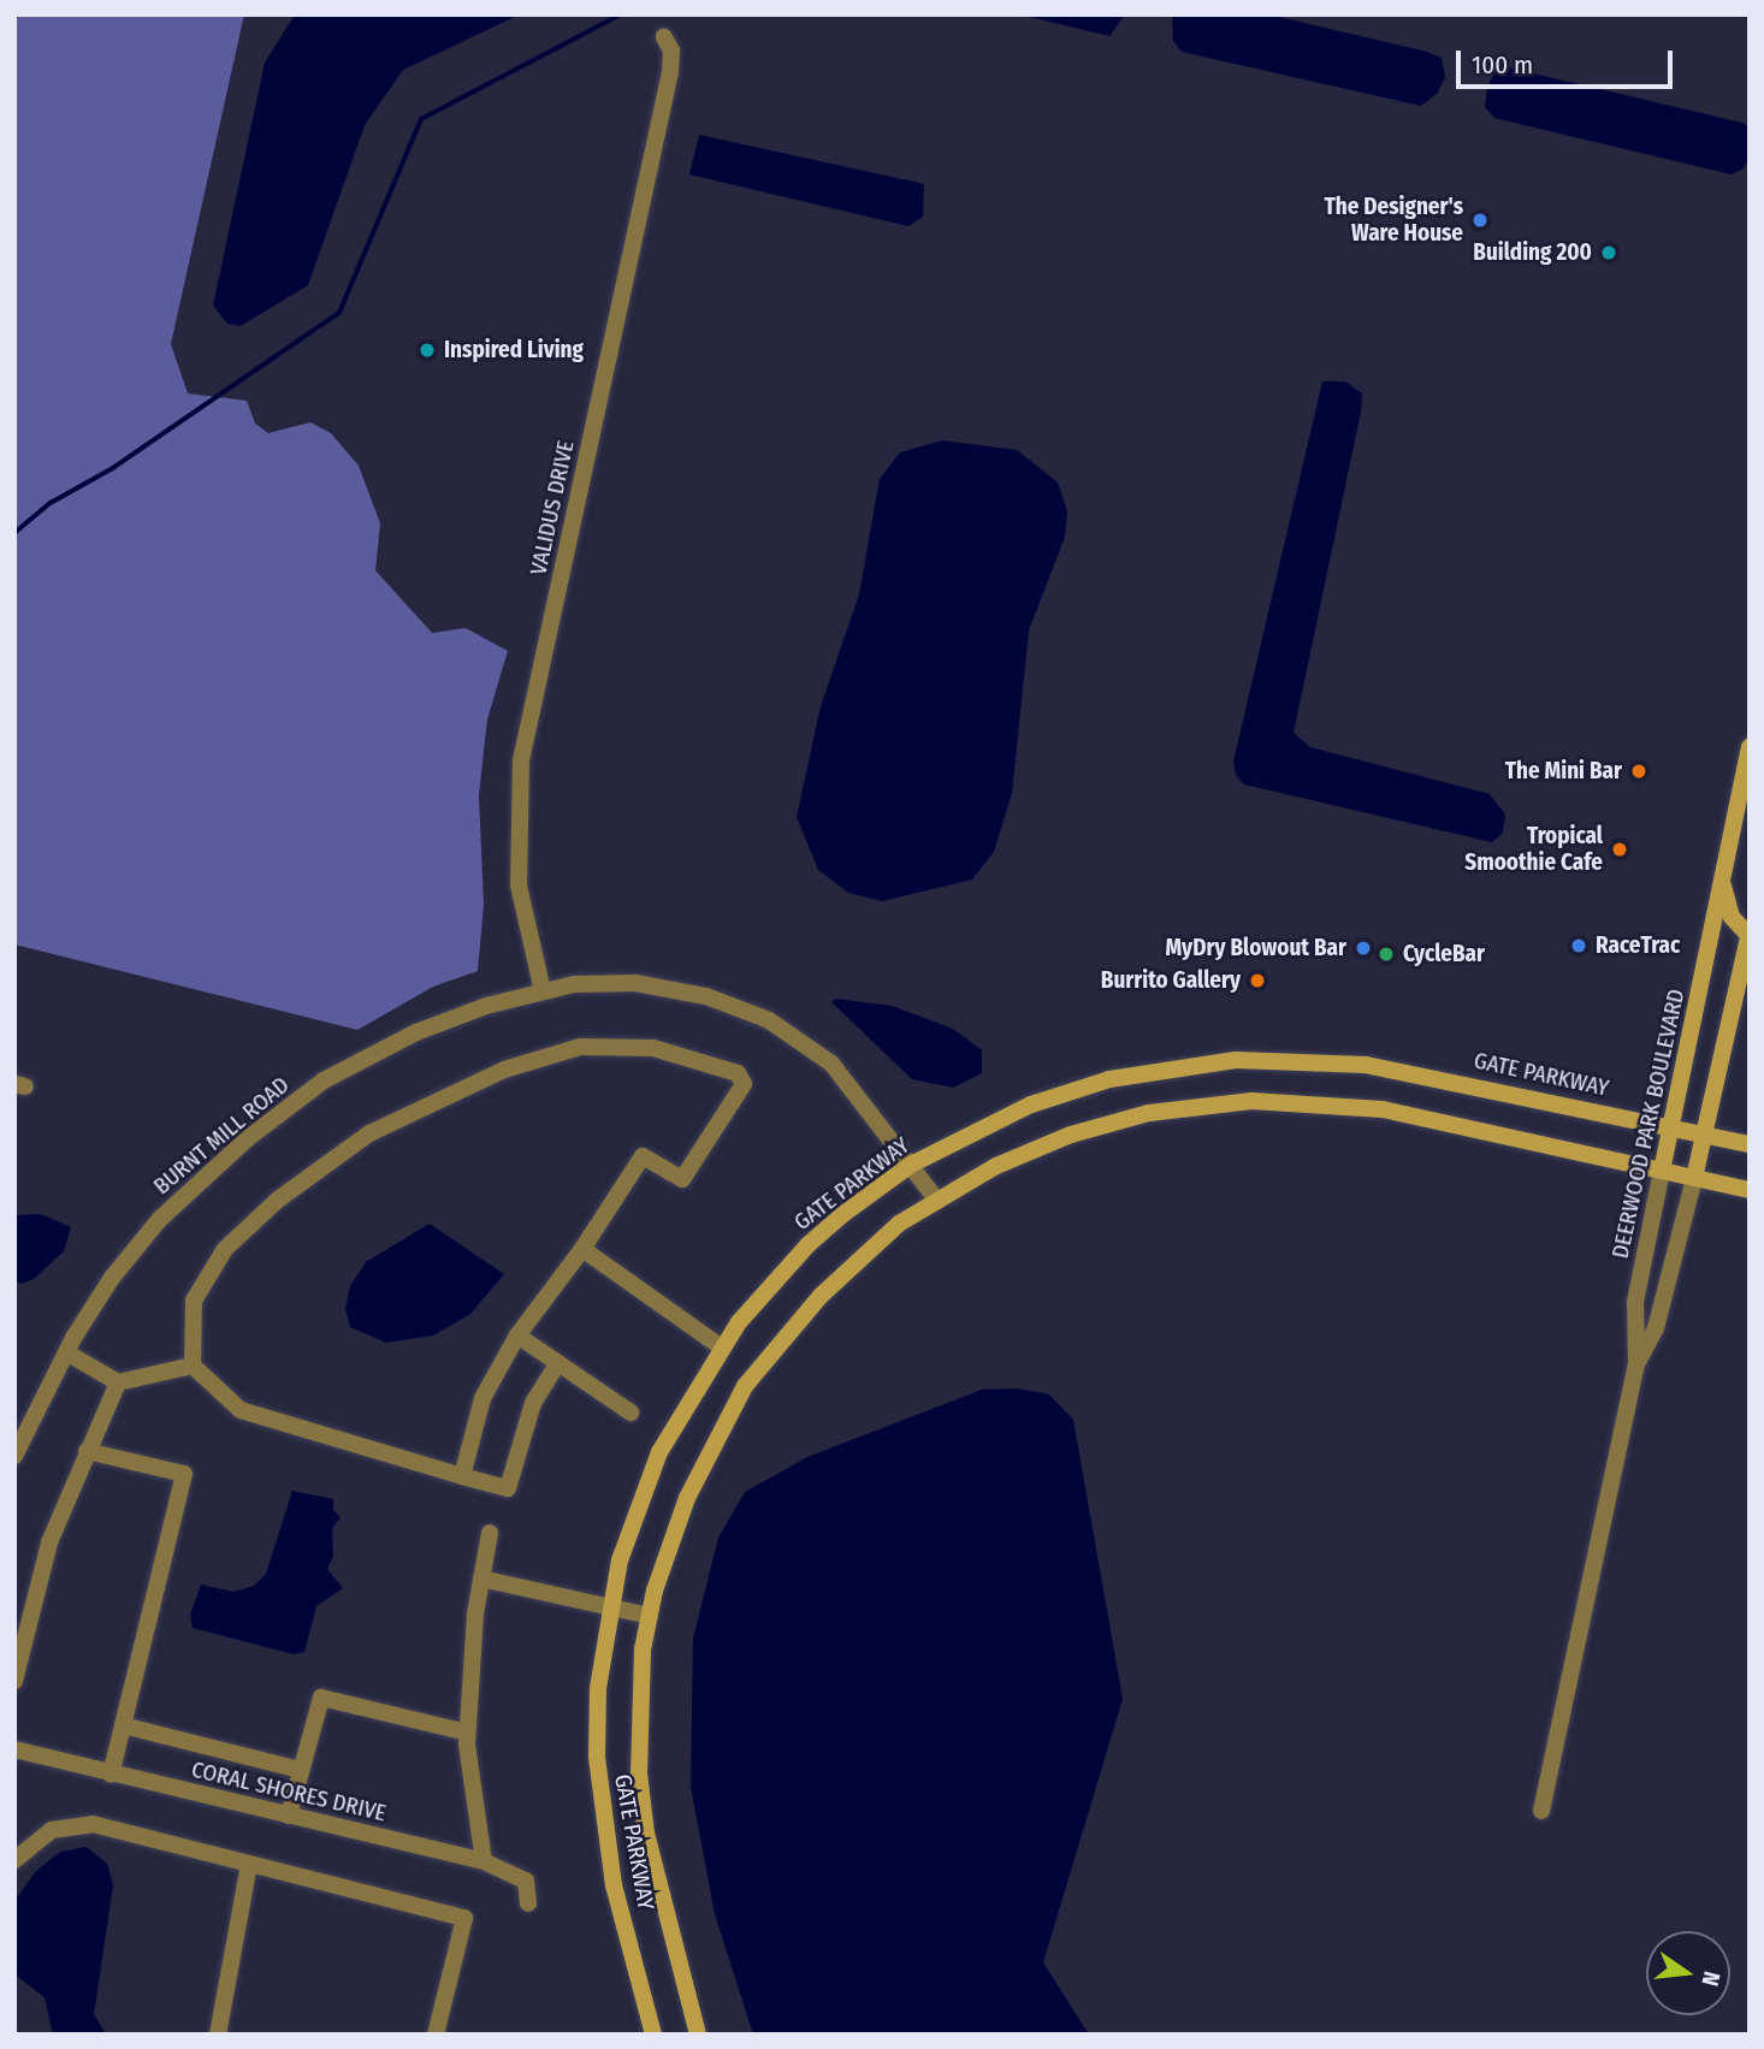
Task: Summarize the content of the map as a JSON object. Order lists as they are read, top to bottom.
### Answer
{
  "streets": {
    "main road": ["GATE PARKWAY", "DEERWOOD PARK BOULEVARD"],
    "street": ["VALIDUS DRIVE", "BURNT MILL ROAD", "CORAL SHORES DRIVE"]
  },
  "crossings": [
    ["VALIDUS DRIVE", "BURNT MILL ROAD"],
    ["GATE PARKWAY", "DEERWOOD PARK BOULEVARD"],
    ["GATE PARKWAY", "BURNT MILL ROAD"]
  ],
  "places": [
    "The Designer's Ware House",
    "Building 200",
    "Inspired Living",
    "The Mini Bar",
    "Tropical Smoothie Cafe",
    "RaceTrac",
    "MyDry Blowout Bar",
    "CycleBar",
    "Burrito Gallery"
  ],
  "scale_bar": "100 m",
  "north": "right"
}
